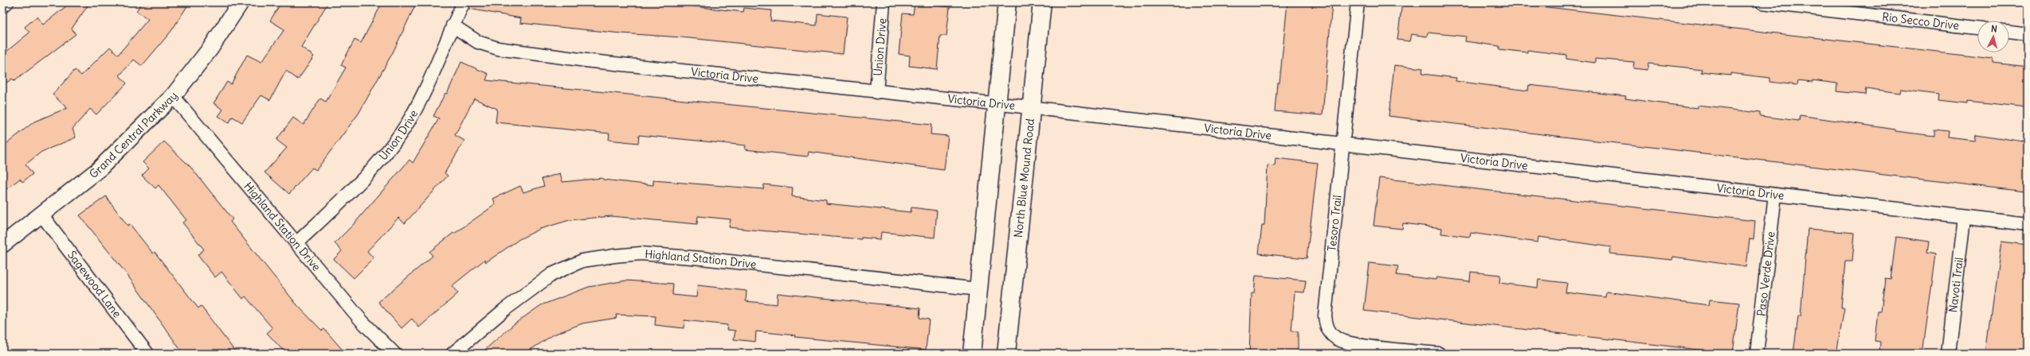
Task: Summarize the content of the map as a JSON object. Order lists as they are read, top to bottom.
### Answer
{
  "streets": {
    "main road": ["North Blue Mound Road"],
    "street": [
      "Rio Secco Drive",
      "Union Drive",
      "Victoria Drive",
      "Grand Central Parkway",
      "Tesoro Trail",
      "Highland Station Drive",
      "Paso Verde Drive",
      "Sagewood Lane",
      "Navoti Trail"
    ]
  },
  "crossings": [
    ["Union Drive", "Victoria Drive"],
    ["Union Drive", "Highland Station Drive"],
    ["Victoria Drive", "North Blue Mound Road"],
    ["Victoria Drive", "Tesoro Trail"],
    ["Victoria Drive", "Paso Verde Drive"],
    ["Victoria Drive", "Navoti Trail"],
    ["Grand Central Parkway", "Highland Station Drive"],
    ["Grand Central Parkway", "Sagewood Lane"]
  ],
  "north": "top"
}
